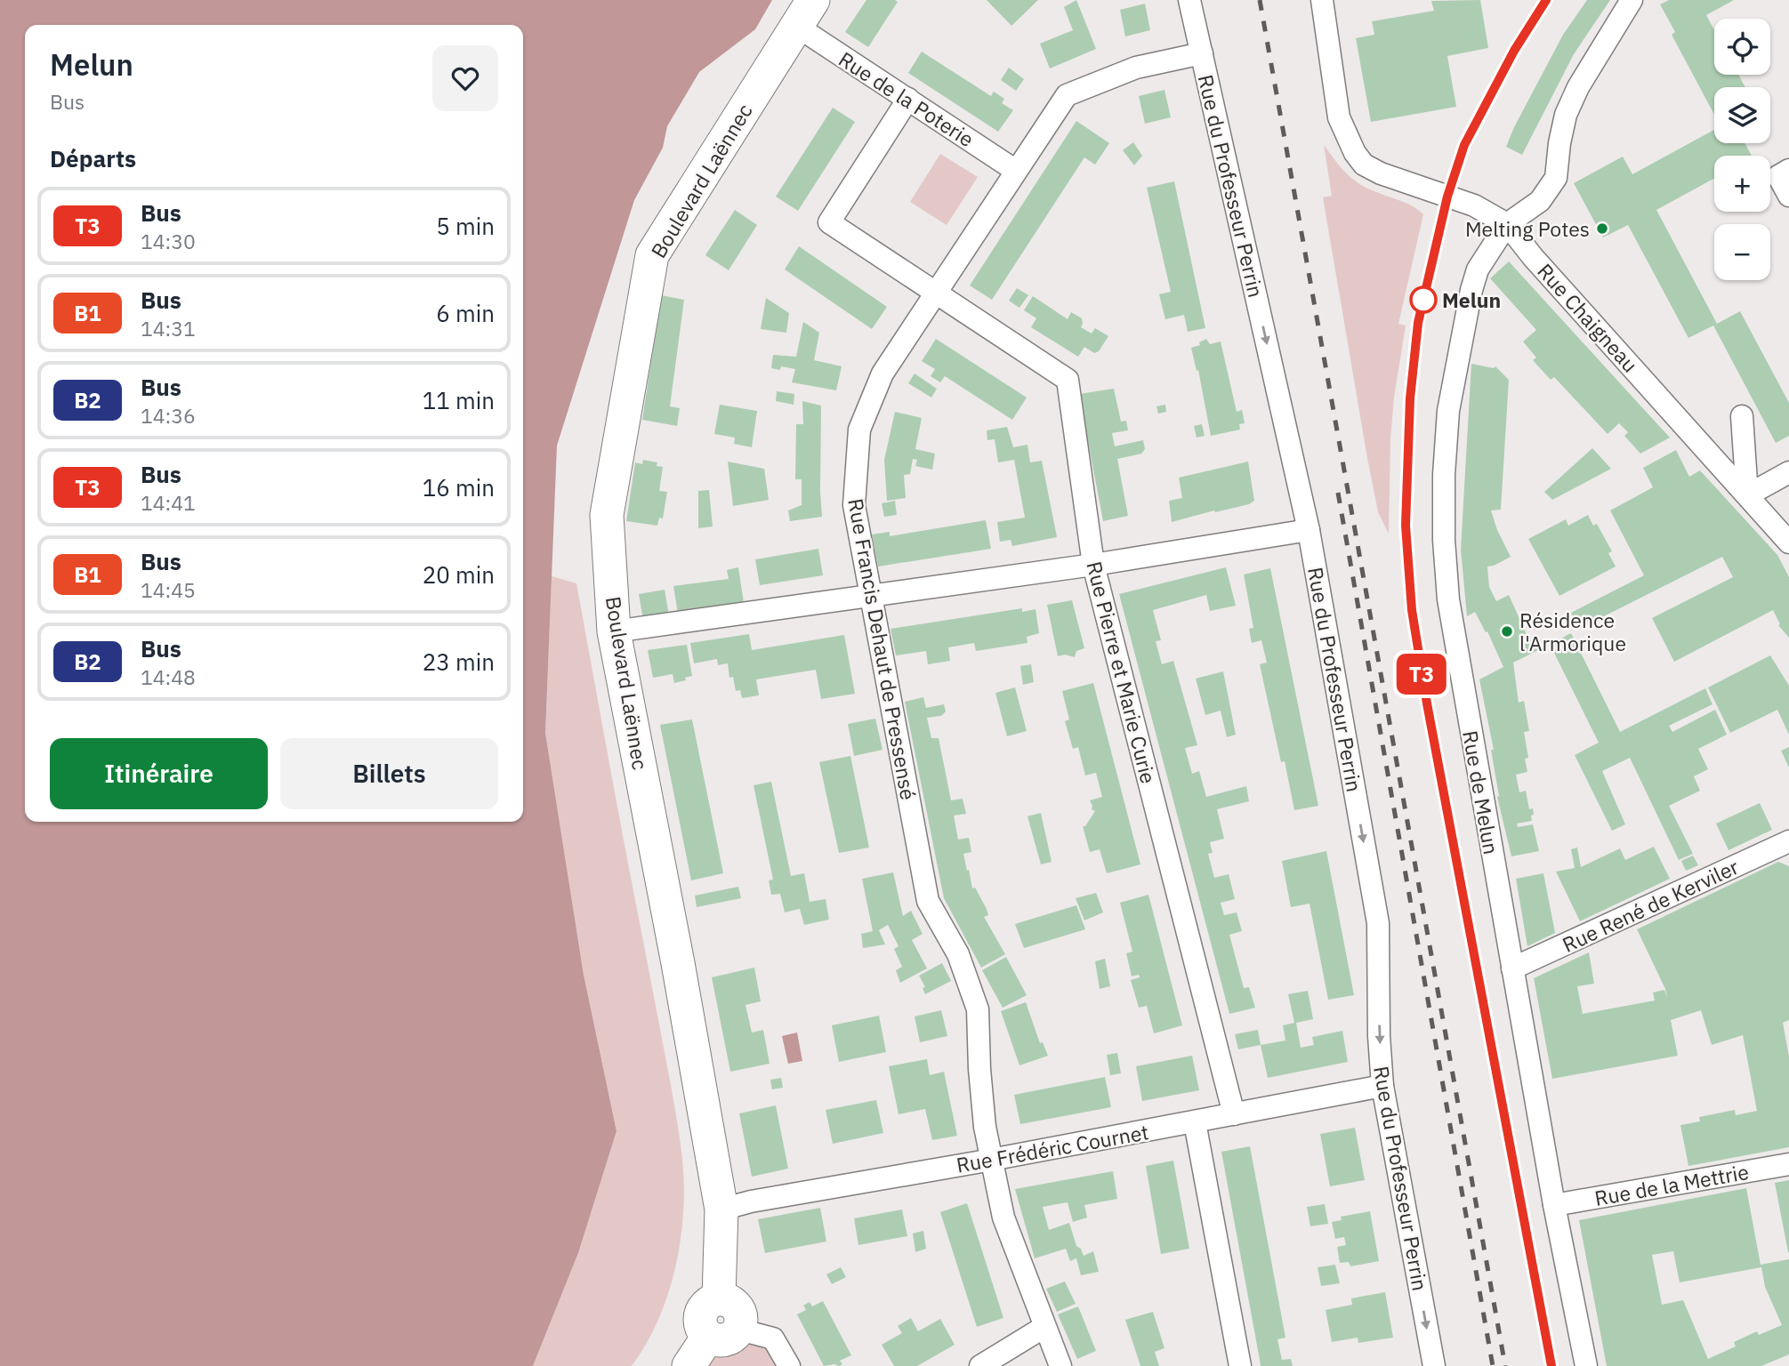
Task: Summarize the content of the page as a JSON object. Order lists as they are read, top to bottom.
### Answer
{
  "streets": {
    "main road": ["Boulevard Laënnec"],
    "street": [
      "Rue de la Poterie",
      "Rue du Professeur Perrin",
      "Rue Chaigneau",
      "Rue Francis Dehaut de Pressensé",
      "Rue Pierre et Marie Curie",
      "Rue de Melun",
      "Rue René de Kerviler",
      "Rue Frédéric Cournet",
      "Rue de la Mettrie"
    ]
  },
  "crossings": [
    ["Rue de la Poterie", "Boulevard Laënnec"],
    ["Rue de la Poterie", "Rue Francis Dehaut de Pressensé"],
    ["Rue de la Poterie", "Rue Pierre et Marie Curie"],
    ["Boulevard Laënnec", "Rue Frédéric Cournet"],
    ["Rue du Professeur Perrin", "Rue Francis Dehaut de Pressensé"],
    ["Rue du Professeur Perrin", "Rue Frédéric Cournet"],
    ["Rue Chaigneau", "Rue de Melun"],
    ["Rue Francis Dehaut de Pressensé", "Rue Pierre et Marie Curie"],
    ["Rue Francis Dehaut de Pressensé", "Rue Frédéric Cournet"],
    ["Rue Pierre et Marie Curie", "Rue Frédéric Cournet"],
    ["Rue de Melun", "Rue René de Kerviler"],
    ["Rue de Melun", "Rue de la Mettrie"]
  ],
  "one_way": ["Rue du Professeur Perrin"],
  "places": ["Melting Potes", "Melun", "Résidence l'Armorique"],
  "lines": ["bus line T3"],
  "page": {
    "on_map": "T3",
    "map_buttons": ["+", "−"],
    "heading": [
      ["Melun", "Bus"],
      "Départs"
    ],
    "list": [
      {
        "mark": "T3",
        "name": "Bus",
        "note": "14:30",
        "value": "5 min"
      },
      {
        "mark": "B1",
        "name": "Bus",
        "note": "14:31",
        "value": "6 min"
      },
      {
        "mark": "B2",
        "name": "Bus",
        "note": "14:36",
        "value": "11 min"
      },
      {
        "mark": "T3",
        "name": "Bus",
        "note": "14:41",
        "value": "16 min"
      },
      {
        "mark": "B1",
        "name": "Bus",
        "note": "14:45",
        "value": "20 min"
      },
      {
        "mark": "B2",
        "name": "Bus",
        "note": "14:48",
        "value": "23 min"
      }
    ],
    "buttons": ["Itinéraire", "Billets"]
  }
}
